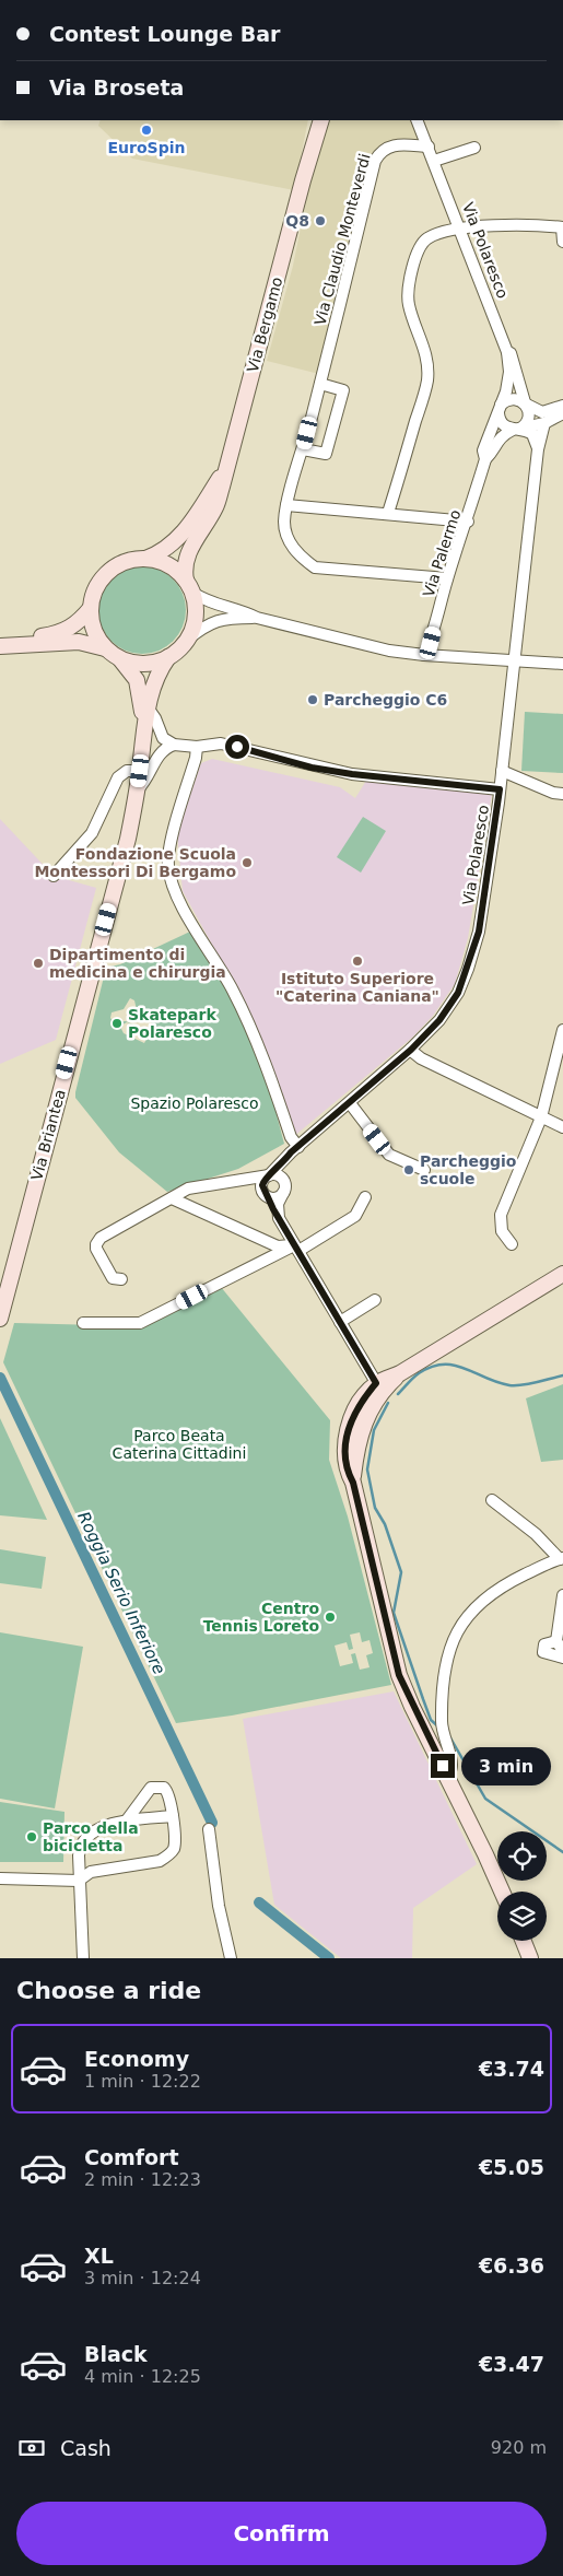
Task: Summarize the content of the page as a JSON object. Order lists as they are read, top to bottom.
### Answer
{
  "streets": {
    "main road": ["Via Bergamo", "Via Briantea"],
    "street": ["Via Claudio Monteverdi", "Via Polaresco", "Via Palermo"]
  },
  "crossings": [
    ["Via Claudio Monteverdi", "Via Polaresco"],
    ["Via Claudio Monteverdi", "Via Palermo"],
    ["Via Polaresco", "Via Palermo"]
  ],
  "water": ["Roggia Serio Inferiore"],
  "parks": ["Spazio Polaresco", "Parco Beata Caterina Cittadini"],
  "places": [
    "EuroSpin",
    "Q8",
    "Parcheggio C6",
    "Fondazione Scuola Montessori Di Bergamo",
    "Istituto Superiore \"Caterina Caniana\"",
    "Dipartimento di medicina e chirurgia",
    "Skatepark Polaresco",
    "Parcheggio scuole",
    "Centro Tennis Loreto",
    "Parco della bicicletta"
  ],
  "page": {
    "banner": ["Contest Lounge Bar", "Via Broseta"],
    "bubble": "3 min",
    "heading": "Choose a ride",
    "list": [
      {
        "name": "Economy",
        "note": "1 min · 12:22",
        "value": "€3.74"
      },
      {
        "name": "Comfort",
        "note": "2 min · 12:23",
        "value": "€5.05"
      },
      {
        "name": "XL",
        "note": "3 min · 12:24",
        "value": "€6.36"
      },
      {
        "name": "Black",
        "note": "4 min · 12:25",
        "value": "€3.47"
      }
    ],
    "pay": ["Cash", "920 m"],
    "buttons": "Confirm"
  }
}
